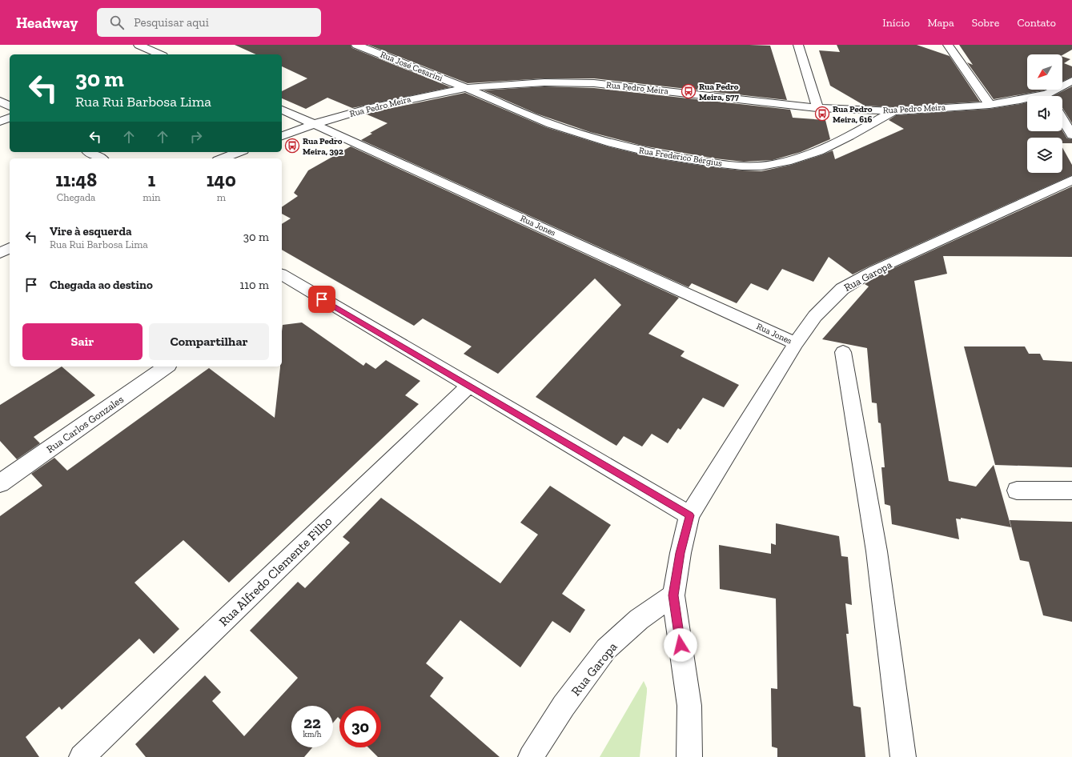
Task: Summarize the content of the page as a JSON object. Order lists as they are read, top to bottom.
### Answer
{
  "streets": {
    "street": [
      "Rua José Cesarini",
      "Rua Pedro Meira",
      "Rua Frederico Bérgius",
      "Rua Jones",
      "Rua Garopa",
      "Rua Carlos Gonzales",
      "Rua Alfredo Clemente Filho"
    ]
  },
  "crossings": [
    ["Rua José Cesarini", "Rua Pedro Meira"],
    ["Rua José Cesarini", "Rua Frederico Bérgius"],
    ["Rua Pedro Meira", "Rua Frederico Bérgius"],
    ["Rua Pedro Meira", "Rua Jones"],
    ["Rua Jones", "Rua Garopa"]
  ],
  "places": {
    "bus stop": ["Rua Pedro Meira, 577", "Rua Pedro Meira, 616", "Rua Pedro Meira, 392"]
  },
  "north": "bottom left",
  "page": {
    "header": "Headway",
    "search": "Pesquisar aqui",
    "nav": [
      "Início",
      "Mapa",
      "Sobre",
      "Contato"
    ],
    "turn": ["30 m", "Rua Rui Barbosa Lima"],
    "eta": [
      "11:48",
      "Chegada",
      "1",
      "min",
      "140",
      "m"
    ],
    "list": [
      {
        "name": "Vire à esquerda",
        "note": "Rua Rui Barbosa Lima",
        "value": "30 m"
      },
      {
        "name": "Chegada ao destino",
        "value": "110 m"
      }
    ],
    "buttons": ["Sair", "Compartilhar"],
    "speed": "22 km/h",
    "limit": "30"
  }
}
